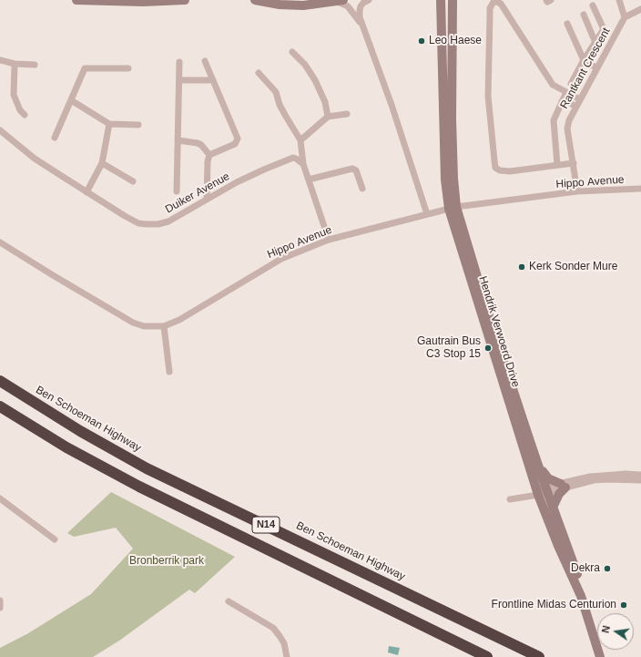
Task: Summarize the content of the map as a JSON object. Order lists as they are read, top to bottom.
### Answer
{
  "streets": {
    "highway": ["Ben Schoeman Highway", "N14"],
    "main road": ["Hendrik Verwoerd Drive"],
    "street": ["Rantkant Crescent", "Hippo Avenue", "Duiker Avenue"]
  },
  "crossings": [
    ["Rantkant Crescent", "Hippo Avenue"],
    ["Hippo Avenue", "Hendrik Verwoerd Drive"]
  ],
  "parks": ["Bronberrik park"],
  "places": [
    "Leo Haese",
    "Kerk Sonder Mure",
    "Gautrain Bus C3 Stop 15",
    "Dekra",
    "Frontline Midas Centurion"
  ],
  "north": "left"
}
